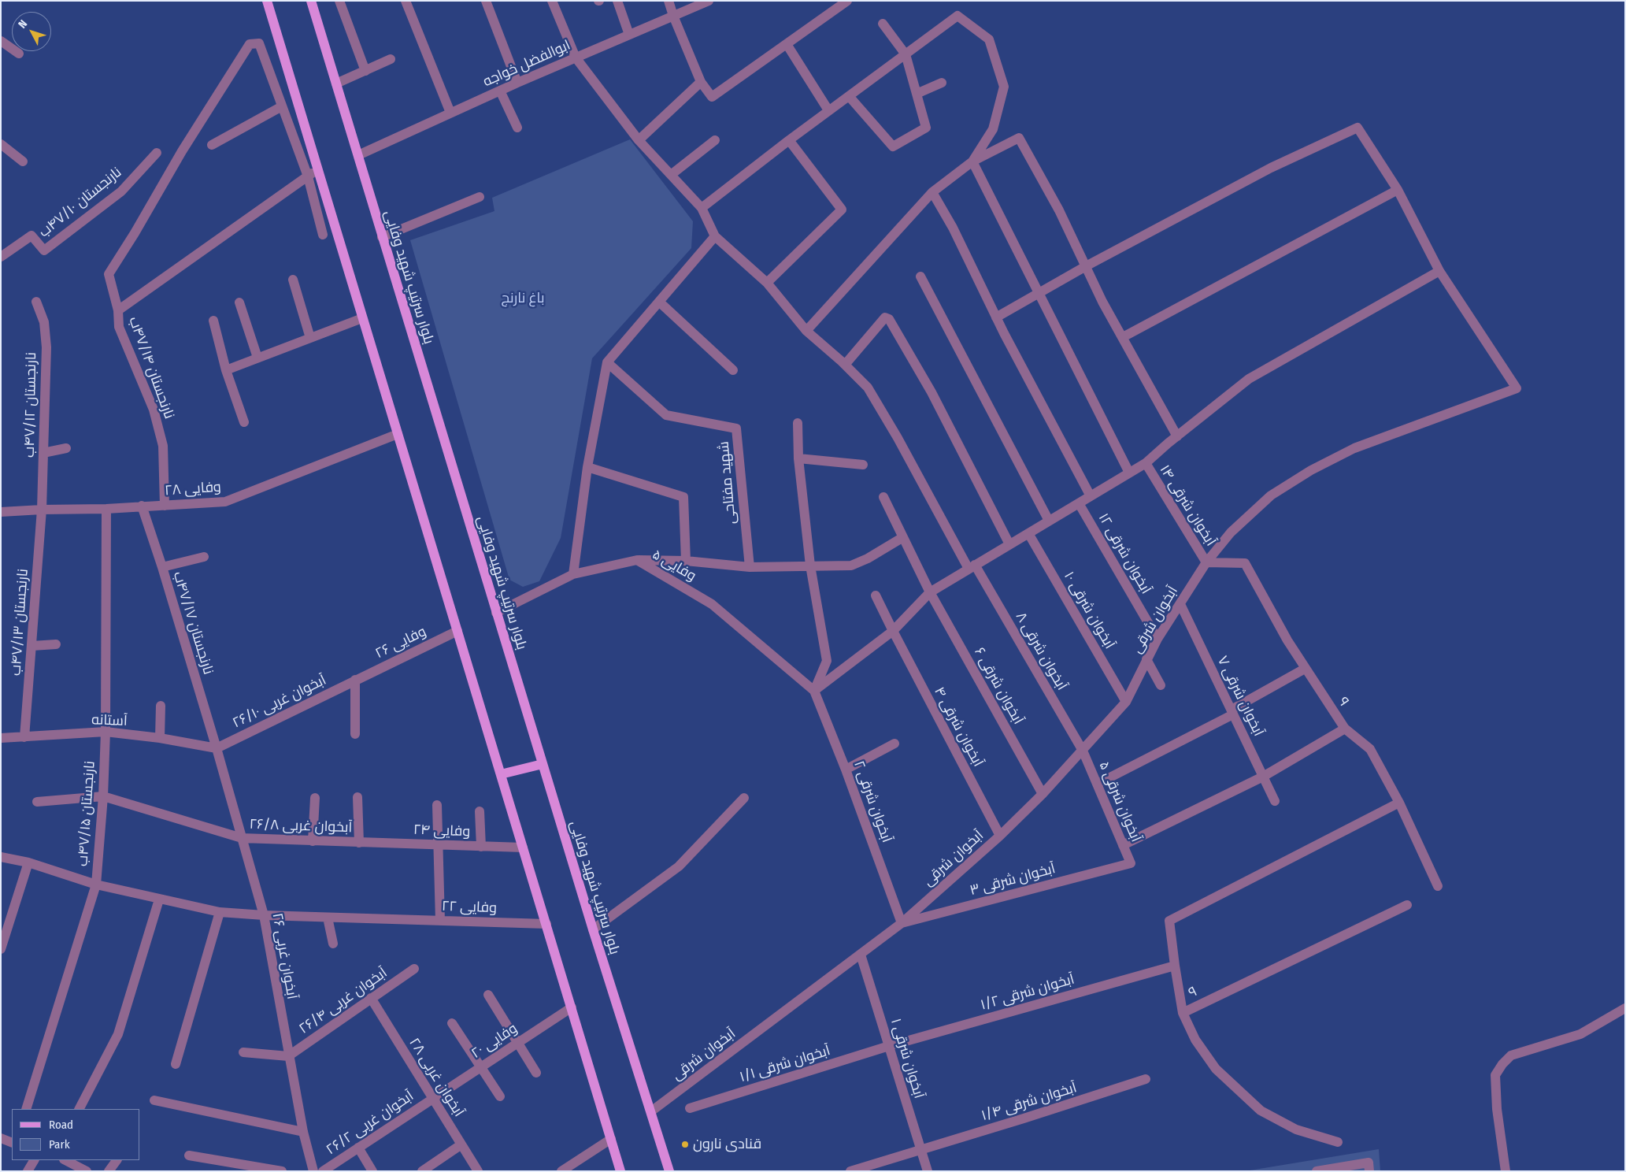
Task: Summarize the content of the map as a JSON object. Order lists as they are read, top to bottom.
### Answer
{
  "streets": {
    "main road": ["بلوار سرتیپ شهید وفایی"],
    "street": [
      "ابوالفضل خواجه",
      "نارنجستان ۴۷/۱۰ب",
      "نارنجستان ۴۷/۱۴ب",
      "نارنجستان ۴۷/۱۲ب",
      "شهید مفتاحی",
      "وفایی ۲۸",
      "آبخوان شرقی ۱۴",
      "آبخوان شرقی ۱۲",
      "وفایی ۵",
      "آبخوان شرقی ۱۰",
      "آبخوان شرقی",
      "نارنجستان ۴۷/۱۳ب",
      "نارنجستان ۴۷/۱۷ب",
      "وفایی ۲۶",
      "آبخوان شرقی ۸",
      "آبخوان شرقی ۶",
      "آبخوان شرقی ۷",
      "آبخوان غربی ۲۶/۱۰",
      "۹",
      "آستانه",
      "آبخوان شرقی ۴",
      "آبخوان شرقی ۲",
      "آبخوان شرقی ۵",
      "نارنجستان ۴۷/۱۵ب",
      "آبخوان غربی ۲۶/۸",
      "وفایی ۲۴",
      "آبخوان شرقی ۳",
      "وفایی ۲۲",
      "آبخوان غربی ۲۶",
      "آبخوان شرقی ۱/۲",
      "آبخوان غربی ۲۶/۴",
      "وفایی ۲۰",
      "آبخوان شرقی ۱",
      "آبخوان شرقی ۱/۱",
      "آبخوان غربی ۲۸",
      "آبخوان شرقی ۱/۴",
      "آبخوان غربی ۲۶/۲"
    ]
  },
  "crossings": [
    ["ابوالفضل خواجه", "بلوار سرتیپ شهید وفایی"],
    ["بلوار سرتیپ شهید وفایی", "وفایی ۵"],
    ["بلوار سرتیپ شهید وفایی", "آبخوان شرقی"],
    ["نارنجستان ۴۷/۱۴ب", "وفایی ۲۸"],
    ["نارنجستان ۴۷/۱۲ب", "وفایی ۲۸"],
    ["نارنجستان ۴۷/۱۲ب", "نارنجستان ۴۷/۱۳ب"],
    ["وفایی ۲۸", "نارنجستان ۴۷/۱۳ب"],
    ["وفایی ۲۸", "نارنجستان ۴۷/۱۷ب"],
    ["وفایی ۲۸", "نارنجستان ۴۷/۱۵ب"],
    ["آبخوان شرقی ۱۴", "آبخوان شرقی"],
    ["آبخوان شرقی ۱۴", "۹"],
    ["آبخوان شرقی ۱۲", "آبخوان شرقی"],
    ["وفایی ۵", "آبخوان شرقی ۲"],
    ["آبخوان شرقی ۱۰", "آبخوان شرقی"],
    ["آبخوان شرقی", "آبخوان شرقی ۸"],
    ["آبخوان شرقی", "آبخوان شرقی ۶"],
    ["آبخوان شرقی", "آبخوان شرقی ۷"],
    ["آبخوان شرقی", "۹"],
    ["آبخوان شرقی", "آبخوان شرقی ۴"],
    ["آبخوان شرقی", "آبخوان شرقی ۲"],
    ["آبخوان شرقی", "آبخوان شرقی ۵"],
    ["آبخوان شرقی", "آبخوان شرقی ۳"],
    ["آبخوان شرقی", "آبخوان شرقی ۱"],
    ["نارنجستان ۴۷/۱۳ب", "آستانه"],
    ["نارنجستان ۴۷/۱۷ب", "آبخوان غربی ۲۶/۱۰"],
    ["نارنجستان ۴۷/۱۷ب", "آستانه"],
    ["نارنجستان ۴۷/۱۷ب", "آبخوان غربی ۲۶"],
    ["وفایی ۲۶", "آبخوان غربی ۲۶/۱۰"],
    ["آبخوان شرقی ۸", "آبخوان شرقی ۵"],
    ["آبخوان غربی ۲۶/۱۰", "آستانه"],
    ["آبخوان غربی ۲۶/۱۰", "آبخوان غربی ۲۶"],
    ["آستانه", "نارنجستان ۴۷/۱۵ب"],
    ["آستانه", "آبخوان غربی ۲۶"],
    ["آبخوان شرقی ۲", "آبخوان شرقی ۳"],
    ["آبخوان شرقی ۵", "آبخوان شرقی ۳"],
    ["نارنجستان ۴۷/۱۵ب", "آبخوان غربی ۲۶/۸"],
    ["نارنجستان ۴۷/۱۵ب", "وفایی ۲۲"],
    ["آبخوان غربی ۲۶/۸", "وفایی ۲۴"],
    ["آبخوان غربی ۲۶/۸", "آبخوان غربی ۲۶"],
    ["وفایی ۲۲", "آبخوان غربی ۲۶"],
    ["آبخوان غربی ۲۶", "آبخوان غربی ۲۶/۴"],
    ["آبخوان شرقی ۱/۲", "آبخوان شرقی ۱"],
    ["آبخوان شرقی ۱/۲", "آبخوان شرقی ۱/۱"],
    ["آبخوان غربی ۲۶/۴", "آبخوان غربی ۲۸"],
    ["وفایی ۲۰", "آبخوان غربی ۲۸"],
    ["وفایی ۲۰", "آبخوان غربی ۲۶/۲"],
    ["آبخوان شرقی ۱", "آبخوان شرقی ۱/۱"],
    ["آبخوان شرقی ۱", "آبخوان شرقی ۱/۴"],
    ["آبخوان غربی ۲۸", "آبخوان غربی ۲۶/۲"]
  ],
  "parks": ["باغ نارنج"],
  "places": ["قنادی نارون"],
  "legend": ["Road", "Park"],
  "north": "top left"
}
